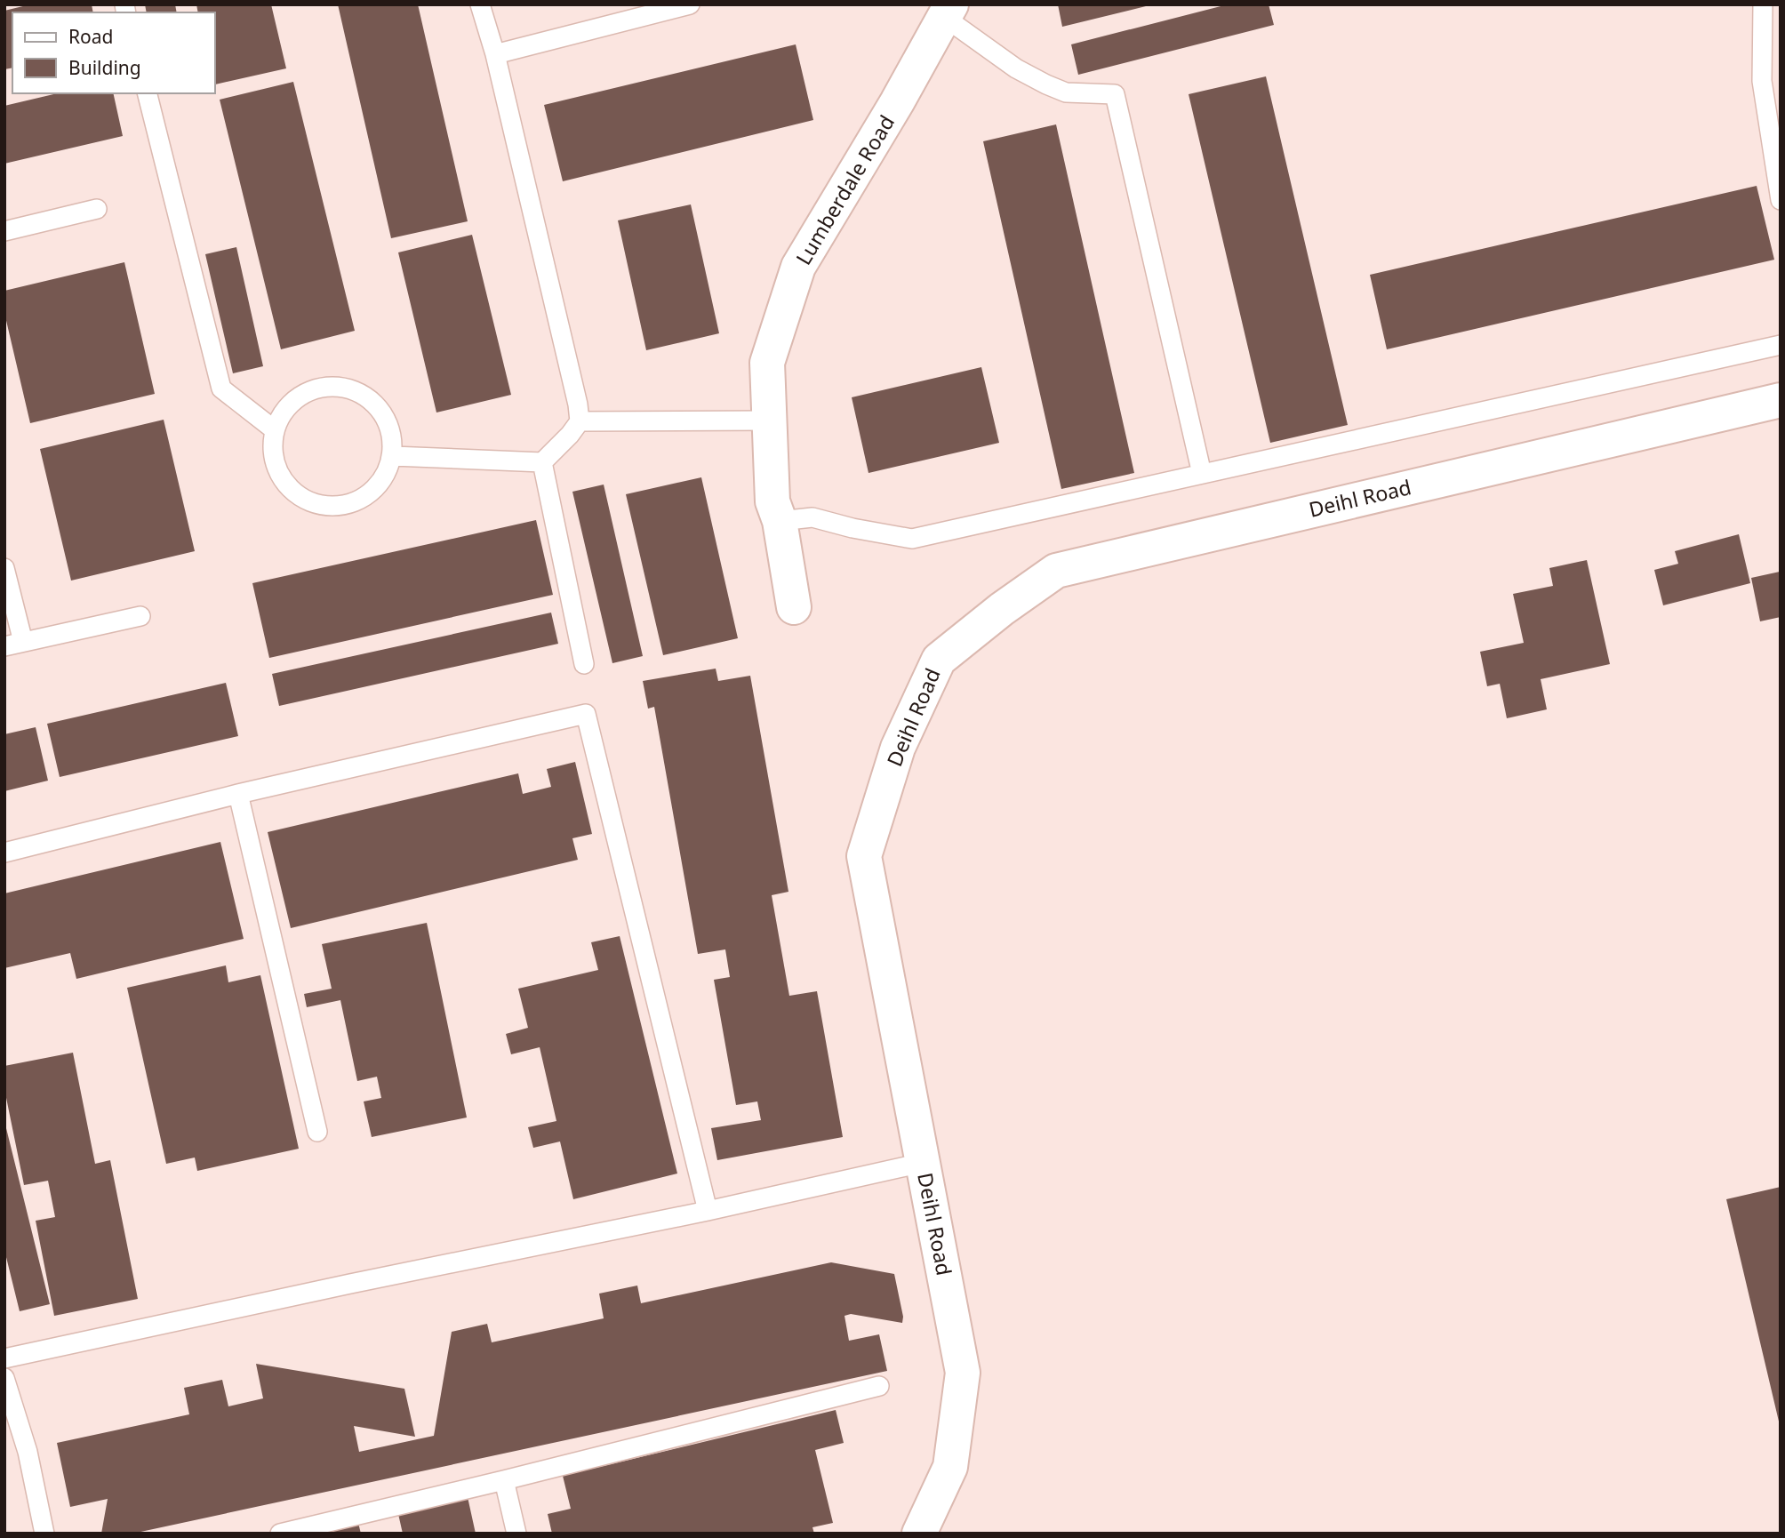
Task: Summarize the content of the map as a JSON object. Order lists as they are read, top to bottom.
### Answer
{
  "streets": {
    "street": ["Lumberdale Road", "Deihl Road"]
  },
  "legend": ["Road", "Building"]
}
